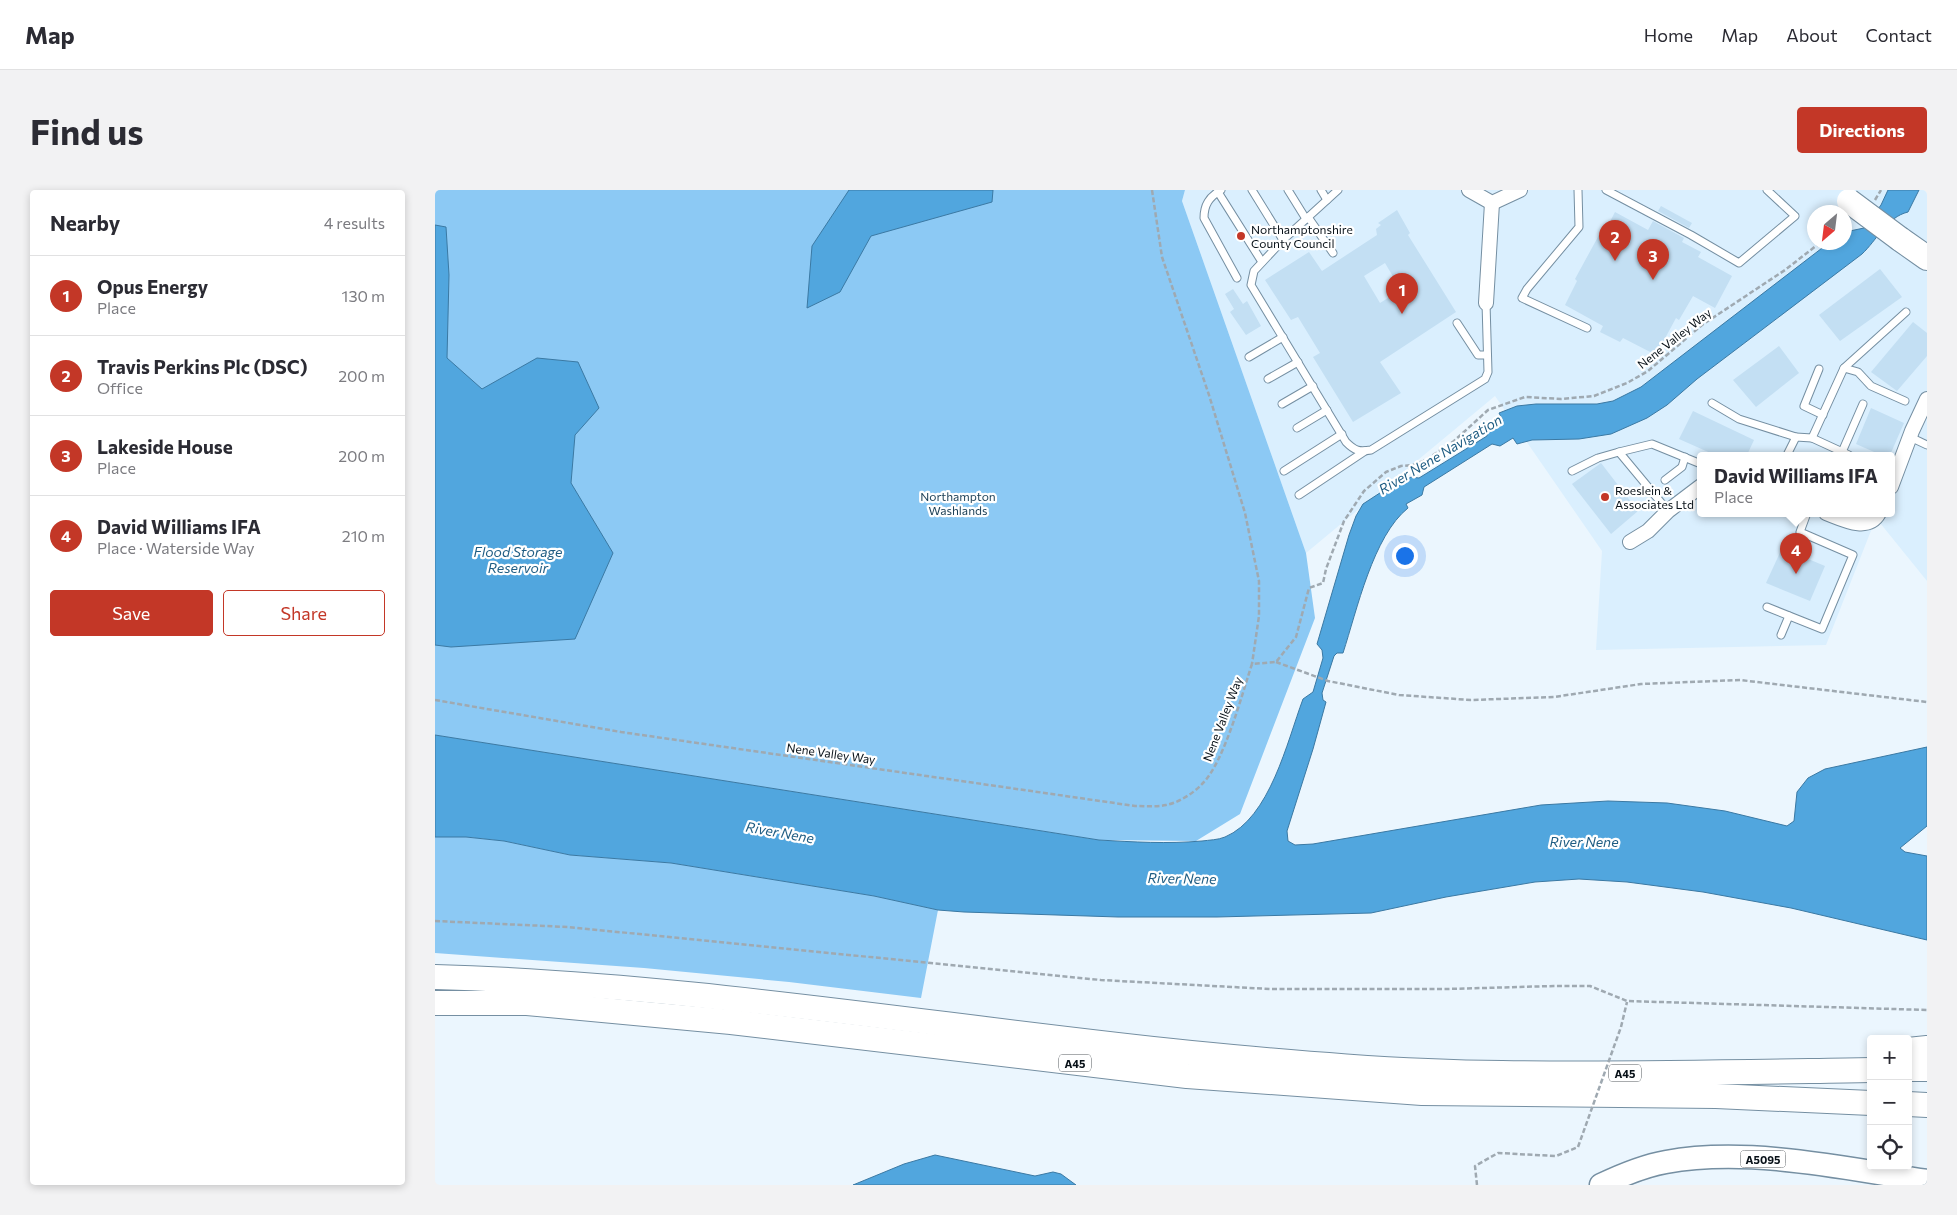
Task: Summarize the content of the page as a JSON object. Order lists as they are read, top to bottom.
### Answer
{
  "streets": {
    "highway": ["A45"],
    "main road": ["A5095"],
    "path": ["Nene Valley Way"]
  },
  "water": ["River Nene Navigation", "Flood Storage Reservoir", "River Nene"],
  "parks": ["Northampton Washlands"],
  "places": ["Northamptonshire County Council", "Roeslein & Associates Ltd"],
  "north": "bottom left",
  "page": {
    "header": "Map",
    "nav": [
      "Home",
      "Map",
      "About",
      "Contact"
    ],
    "buttons": [
      "Directions",
      ["Save", "Share"]
    ],
    "title": "Find us",
    "heading": ["Nearby", "4 results"],
    "pins": [
      "2",
      "3",
      "1",
      "4"
    ],
    "list": [
      {
        "mark": "1",
        "name": "Opus Energy",
        "note": "Place",
        "value": "130 m"
      },
      {
        "mark": "2",
        "name": "Travis Perkins Plc (DSC)",
        "note": "Office",
        "value": "200 m"
      },
      {
        "mark": "3",
        "name": "Lakeside House",
        "note": "Place",
        "value": "200 m"
      },
      {
        "mark": "4",
        "name": "David Williams IFA",
        "note": "Place · Waterside Way",
        "value": "210 m"
      }
    ],
    "popup": ["David Williams IFA", "Place"],
    "map_buttons": ["+", "−"]
  }
}
